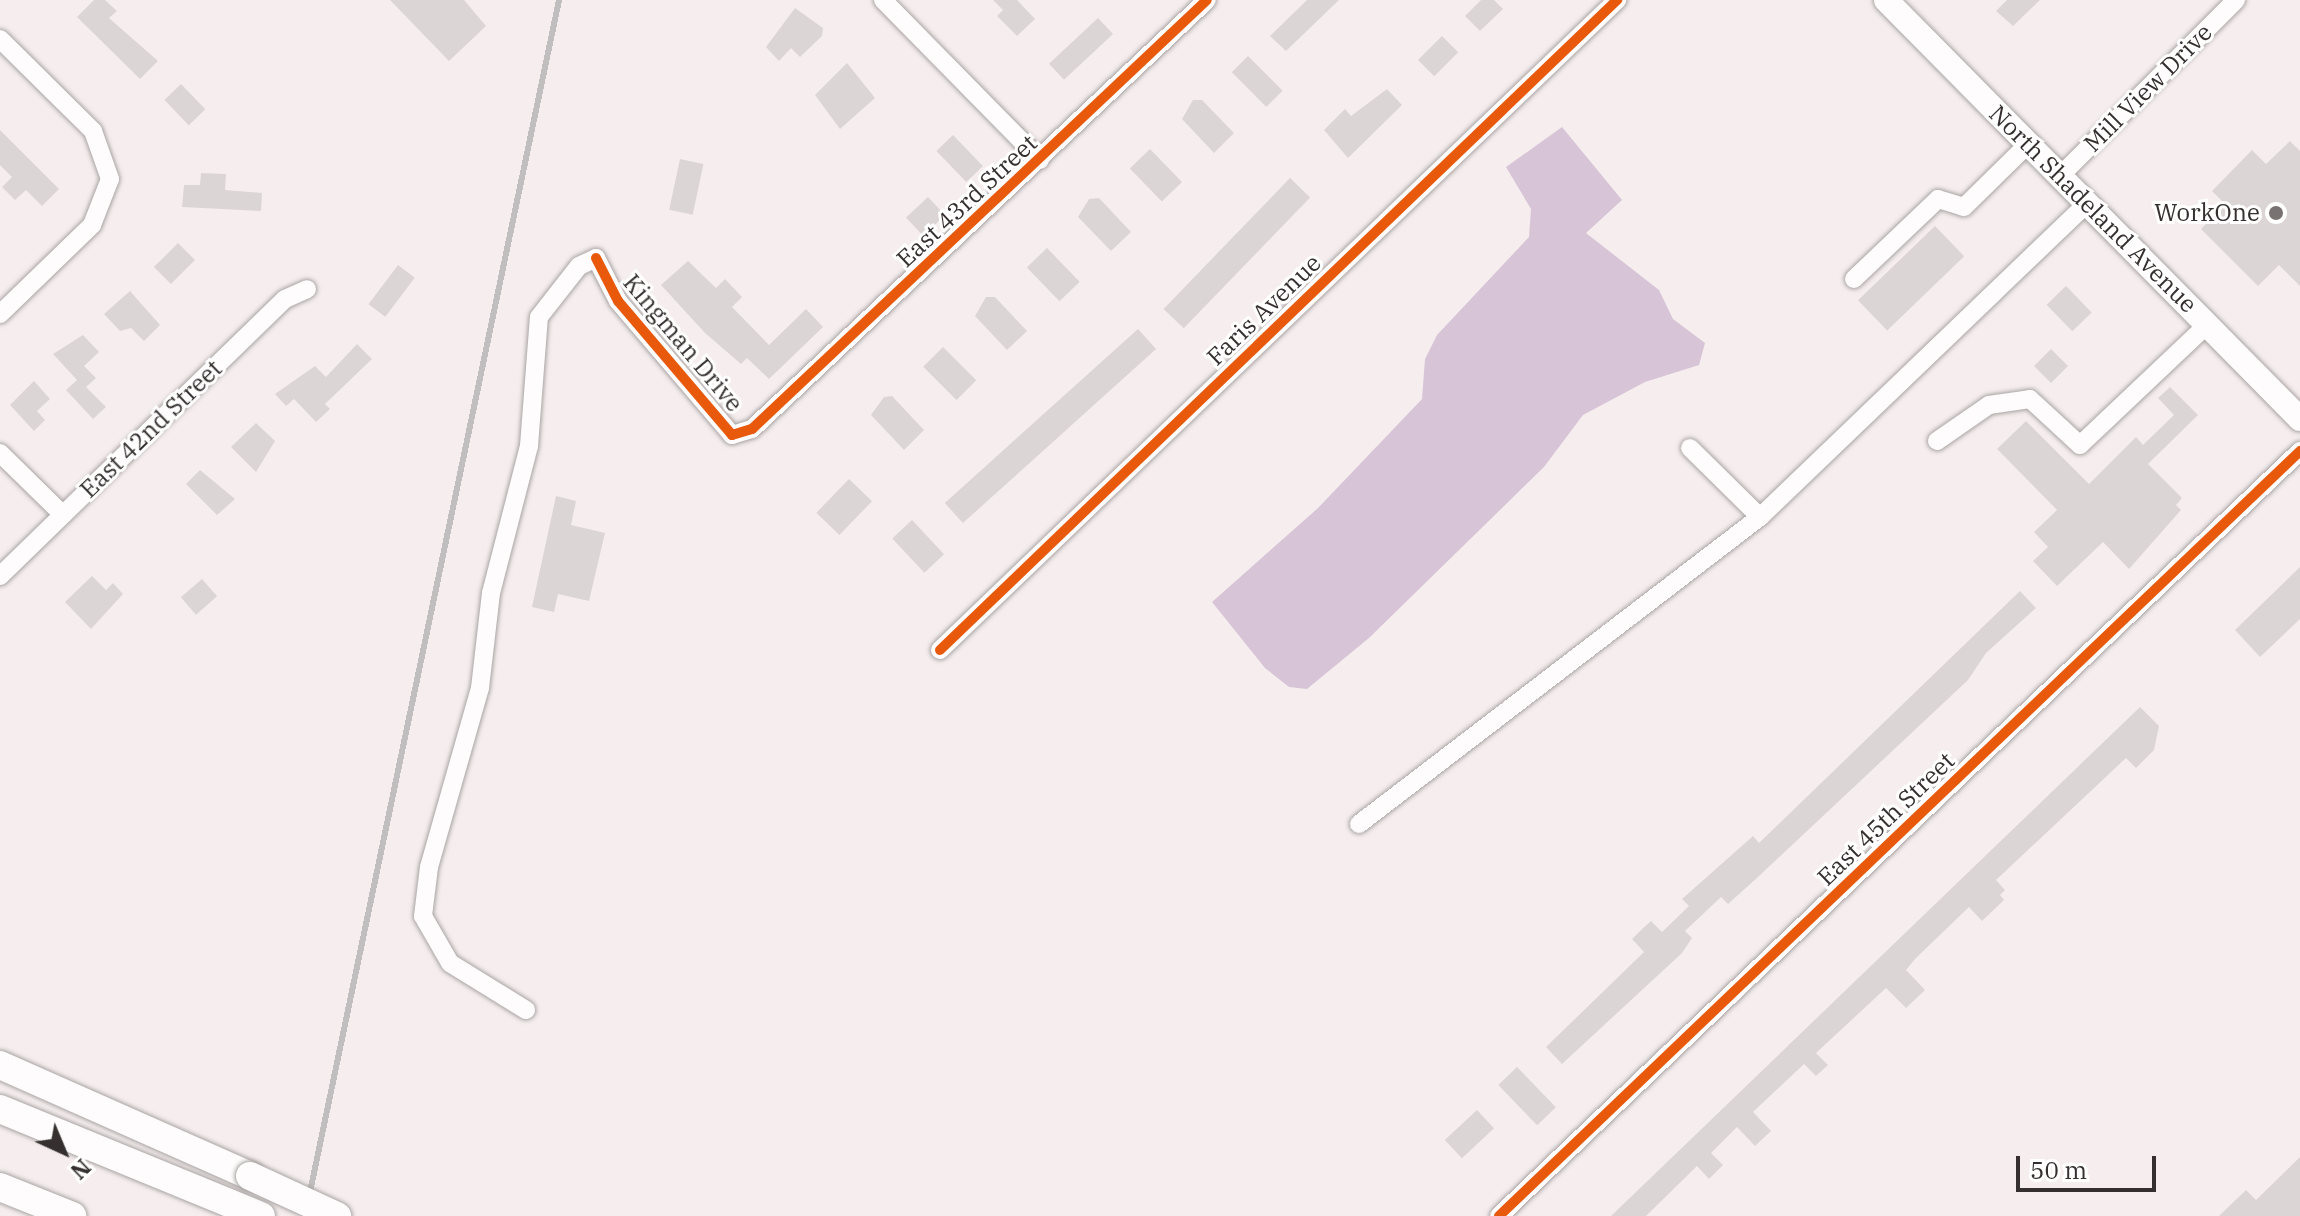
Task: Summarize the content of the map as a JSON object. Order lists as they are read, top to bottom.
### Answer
{
  "streets": {
    "main road": ["North Shadeland Avenue"],
    "street": [
      "Mill View Drive",
      "East 43rd Street",
      "Faris Avenue",
      "Kingman Drive",
      "East 42nd Street",
      "East 45th Street"
    ]
  },
  "crossings": [
    ["Mill View Drive", "North Shadeland Avenue"],
    ["East 43rd Street", "Kingman Drive"]
  ],
  "places": ["WorkOne"],
  "scale_bar": "50 m",
  "north": "bottom right"
}
